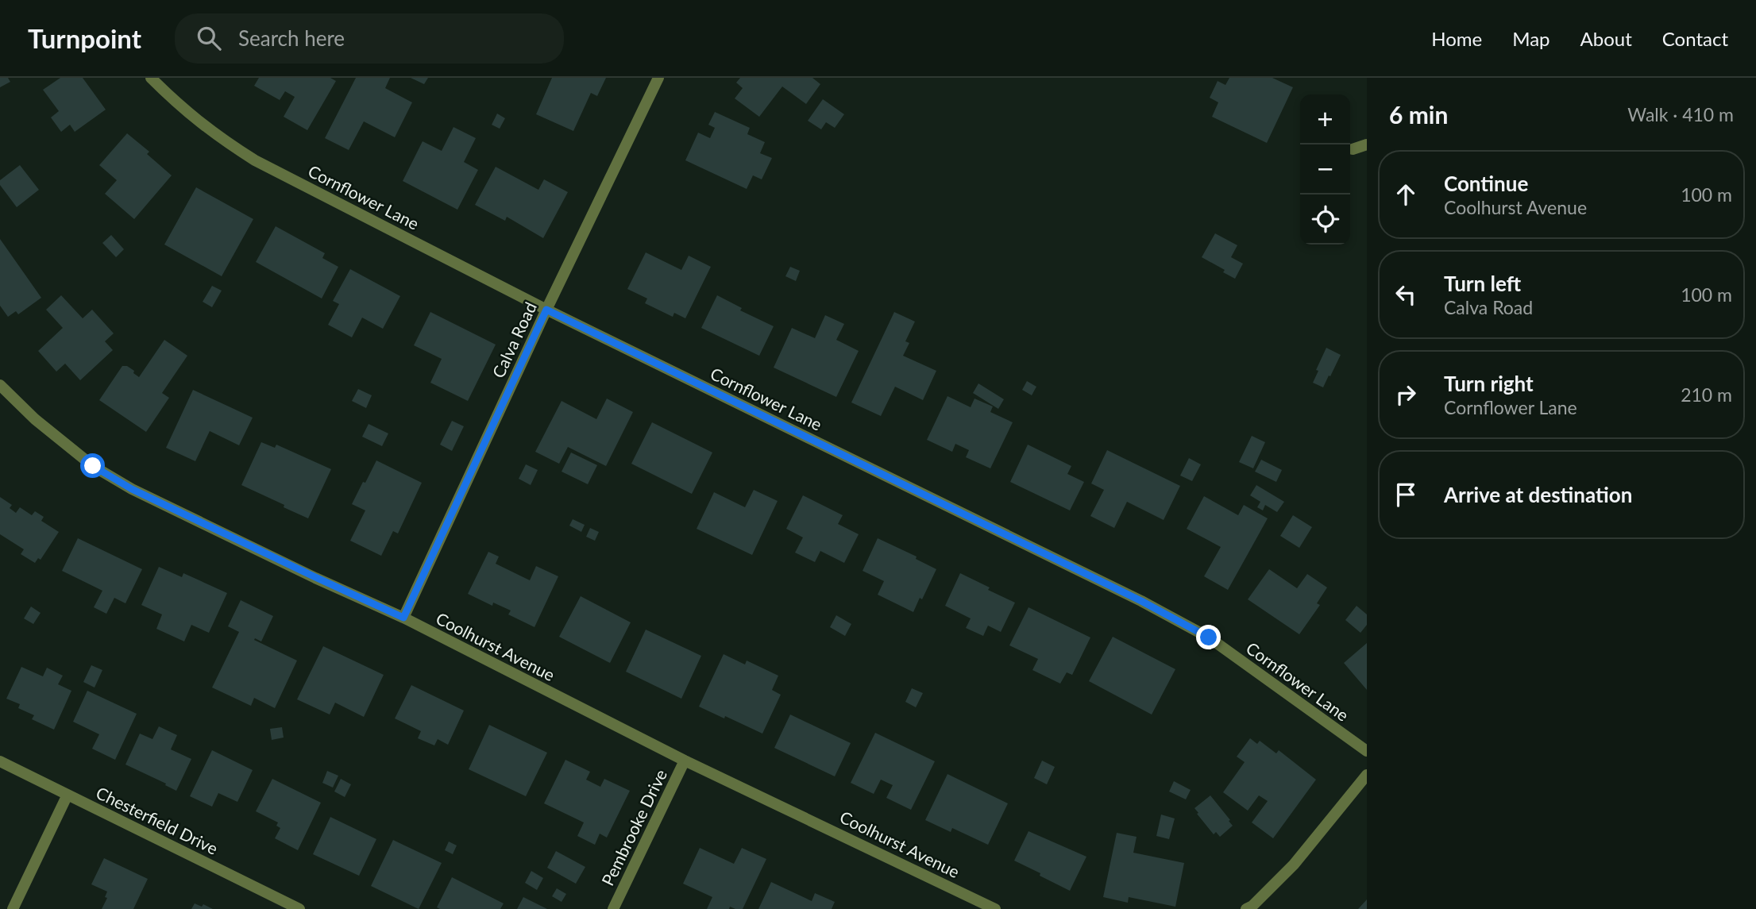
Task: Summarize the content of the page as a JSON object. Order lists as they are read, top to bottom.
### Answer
{
  "streets": {
    "street": [
      "Cornflower Lane",
      "Calva Road",
      "Coolhurst Avenue",
      "Chesterfield Drive",
      "Pembrooke Drive"
    ]
  },
  "crossings": [
    ["Cornflower Lane", "Calva Road"],
    ["Calva Road", "Coolhurst Avenue"],
    ["Coolhurst Avenue", "Pembrooke Drive"]
  ],
  "page": {
    "header": "Turnpoint",
    "search": "Search here",
    "nav": [
      "Home",
      "Map",
      "About",
      "Contact"
    ],
    "heading": ["6 min", "Walk · 410 m"],
    "map_buttons": ["+", "−"],
    "list": [
      ["Continue", "Coolhurst Avenue", "100 m"],
      ["Turn left", "Calva Road", "100 m"],
      ["Turn right", "Cornflower Lane", "210 m"],
      "Arrive at destination"
    ]
  }
}
